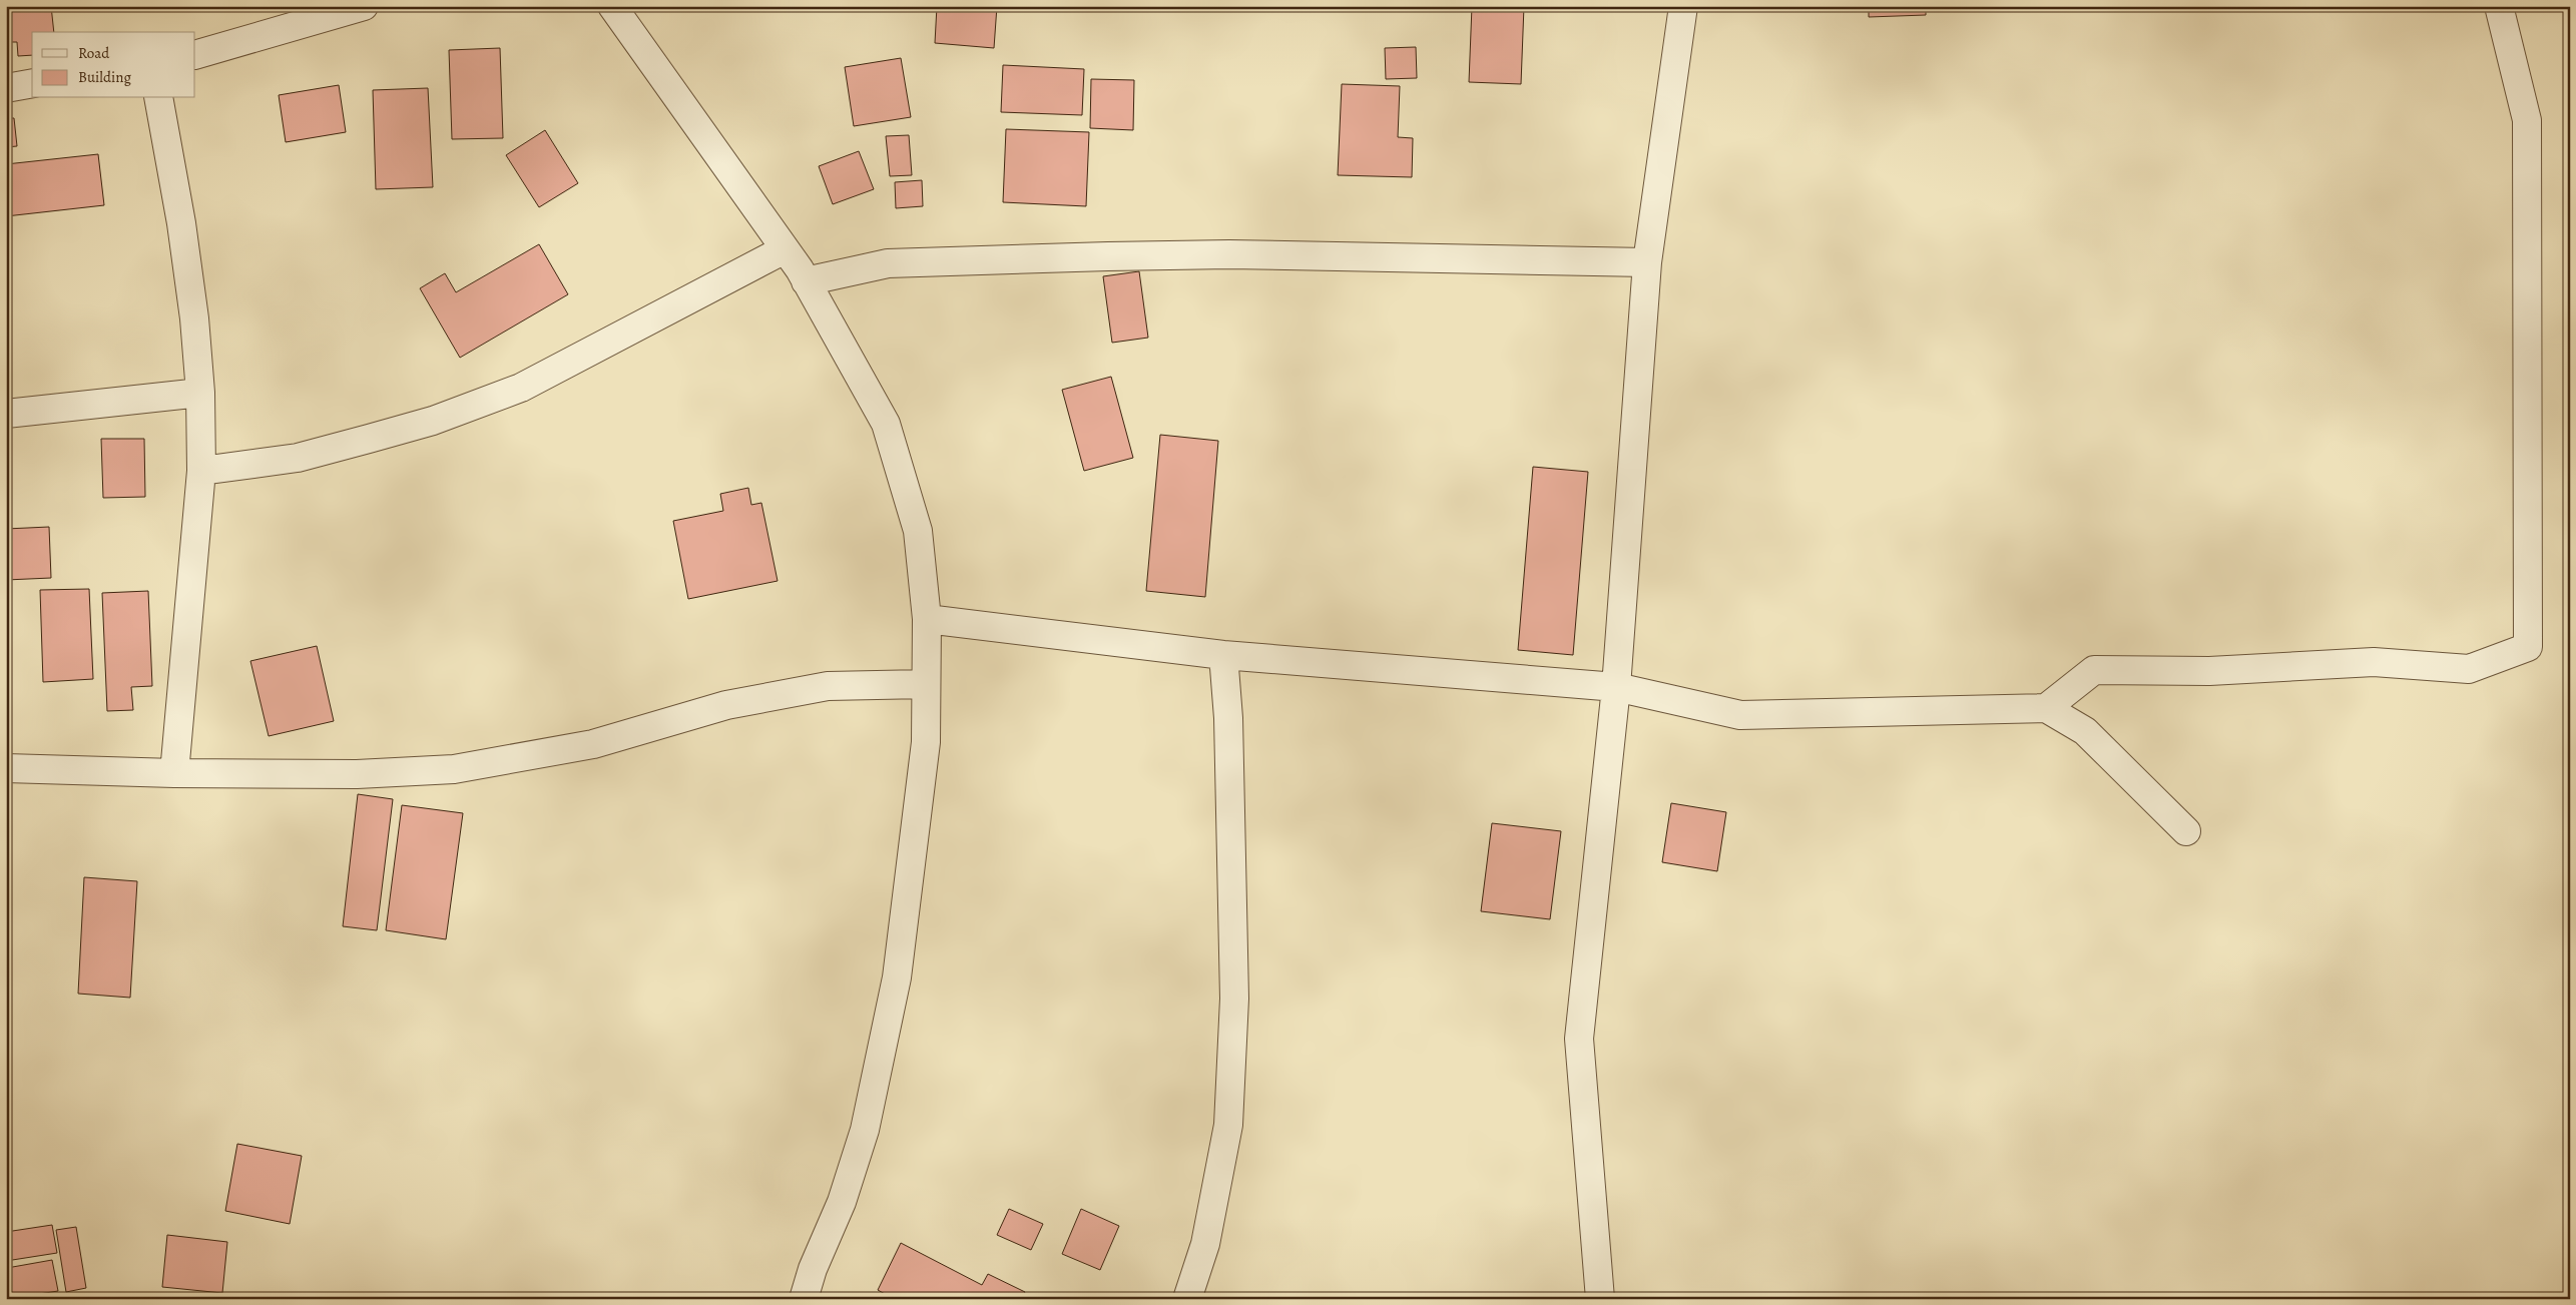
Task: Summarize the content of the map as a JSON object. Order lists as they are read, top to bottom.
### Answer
{
  "legend": ["Road", "Building"]
}
